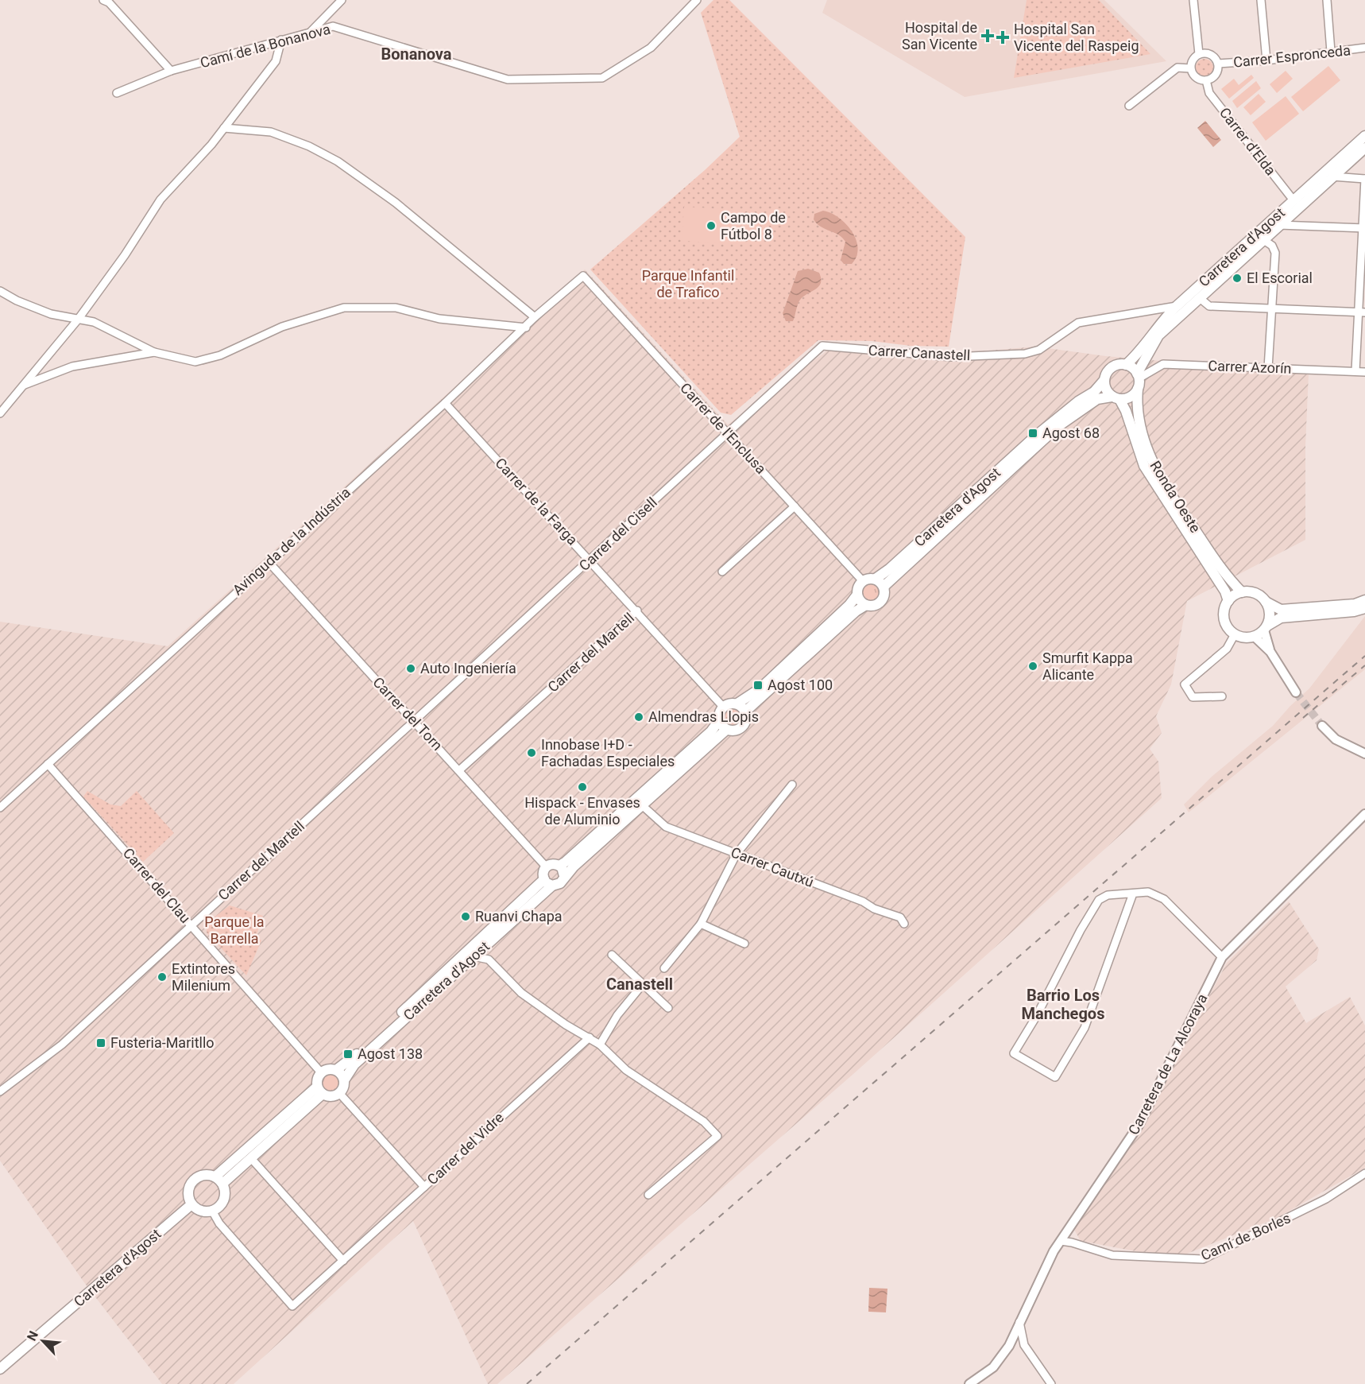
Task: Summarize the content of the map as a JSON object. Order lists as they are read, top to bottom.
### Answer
{
  "streets": {
    "main road": ["Carretera d'Agost", "Ronda Oeste"],
    "street": [
      "Camí de la Bonanova",
      "Carrer Espronceda",
      "Carrer d’Elda",
      "Carrer Canastell",
      "Carrer Azorín",
      "Carrer de l'Enclusa",
      "Carrer de la Farga",
      "Carrer del Cisell",
      "Avinguda de la Indústria",
      "Carrer del Martell",
      "Carrer del Torn",
      "Carrer Cautxú",
      "Carrer del Clau",
      "Carretera de La Alcoraya",
      "Carrer del Vidre",
      "Camí de Borles"
    ]
  },
  "crossings": [
    ["Carrer Espronceda", "Carrer d’Elda"],
    ["Carrer d’Elda", "Carretera d'Agost"],
    ["Carretera d'Agost", "Carrer Canastell"],
    ["Carretera d'Agost", "Carrer Azorín"],
    ["Carretera d'Agost", "Carrer de l'Enclusa"],
    ["Carretera d'Agost", "Ronda Oeste"],
    ["Carretera d'Agost", "Carrer del Torn"],
    ["Carretera d'Agost", "Carrer del Clau"],
    ["Carretera d'Agost", "Carrer del Vidre"],
    ["Carrer Canastell", "Carrer del Cisell"],
    ["Carrer Azorín", "Ronda Oeste"],
    ["Carrer de l'Enclusa", "Carrer del Cisell"],
    ["Carrer de l'Enclusa", "Avinguda de la Indústria"],
    ["Carrer de la Farga", "Carrer del Cisell"],
    ["Carrer de la Farga", "Avinguda de la Indústria"],
    ["Carrer de la Farga", "Carrer del Martell"],
    ["Carrer del Cisell", "Carrer del Martell"],
    ["Carrer del Cisell", "Carrer del Torn"],
    ["Avinguda de la Indústria", "Carrer del Torn"],
    ["Avinguda de la Indústria", "Carrer del Clau"],
    ["Carrer del Martell", "Carrer del Torn"],
    ["Carrer del Martell", "Carrer del Clau"],
    ["Carretera de La Alcoraya", "Camí de Borles"]
  ],
  "districts": ["Bonanova", "Canastell", "Barrio Los Manchegos"],
  "parks": ["Parque Infantil de Trafico", "Parque la Barrella"],
  "places": {
    "health": ["Hospital de San Vicente", "Hospital San Vicente del Raspeig"],
    "other": [
      "Campo de Fútbol 8",
      "El Escorial",
      "Smurfit Kappa Alicante",
      "Auto Ingeniería",
      "Almendras Llopis",
      "Innobase I+D - Fachadas Especiales",
      "Hispack - Envases de Aluminio",
      "Ruanvi Chapa",
      "Extintores Milenium"
    ],
    "transit": [
      "Agost 68",
      "Agost 100",
      "Fusteria-Maritllo",
      "Agost 138"
    ]
  },
  "north": "top left"
}
